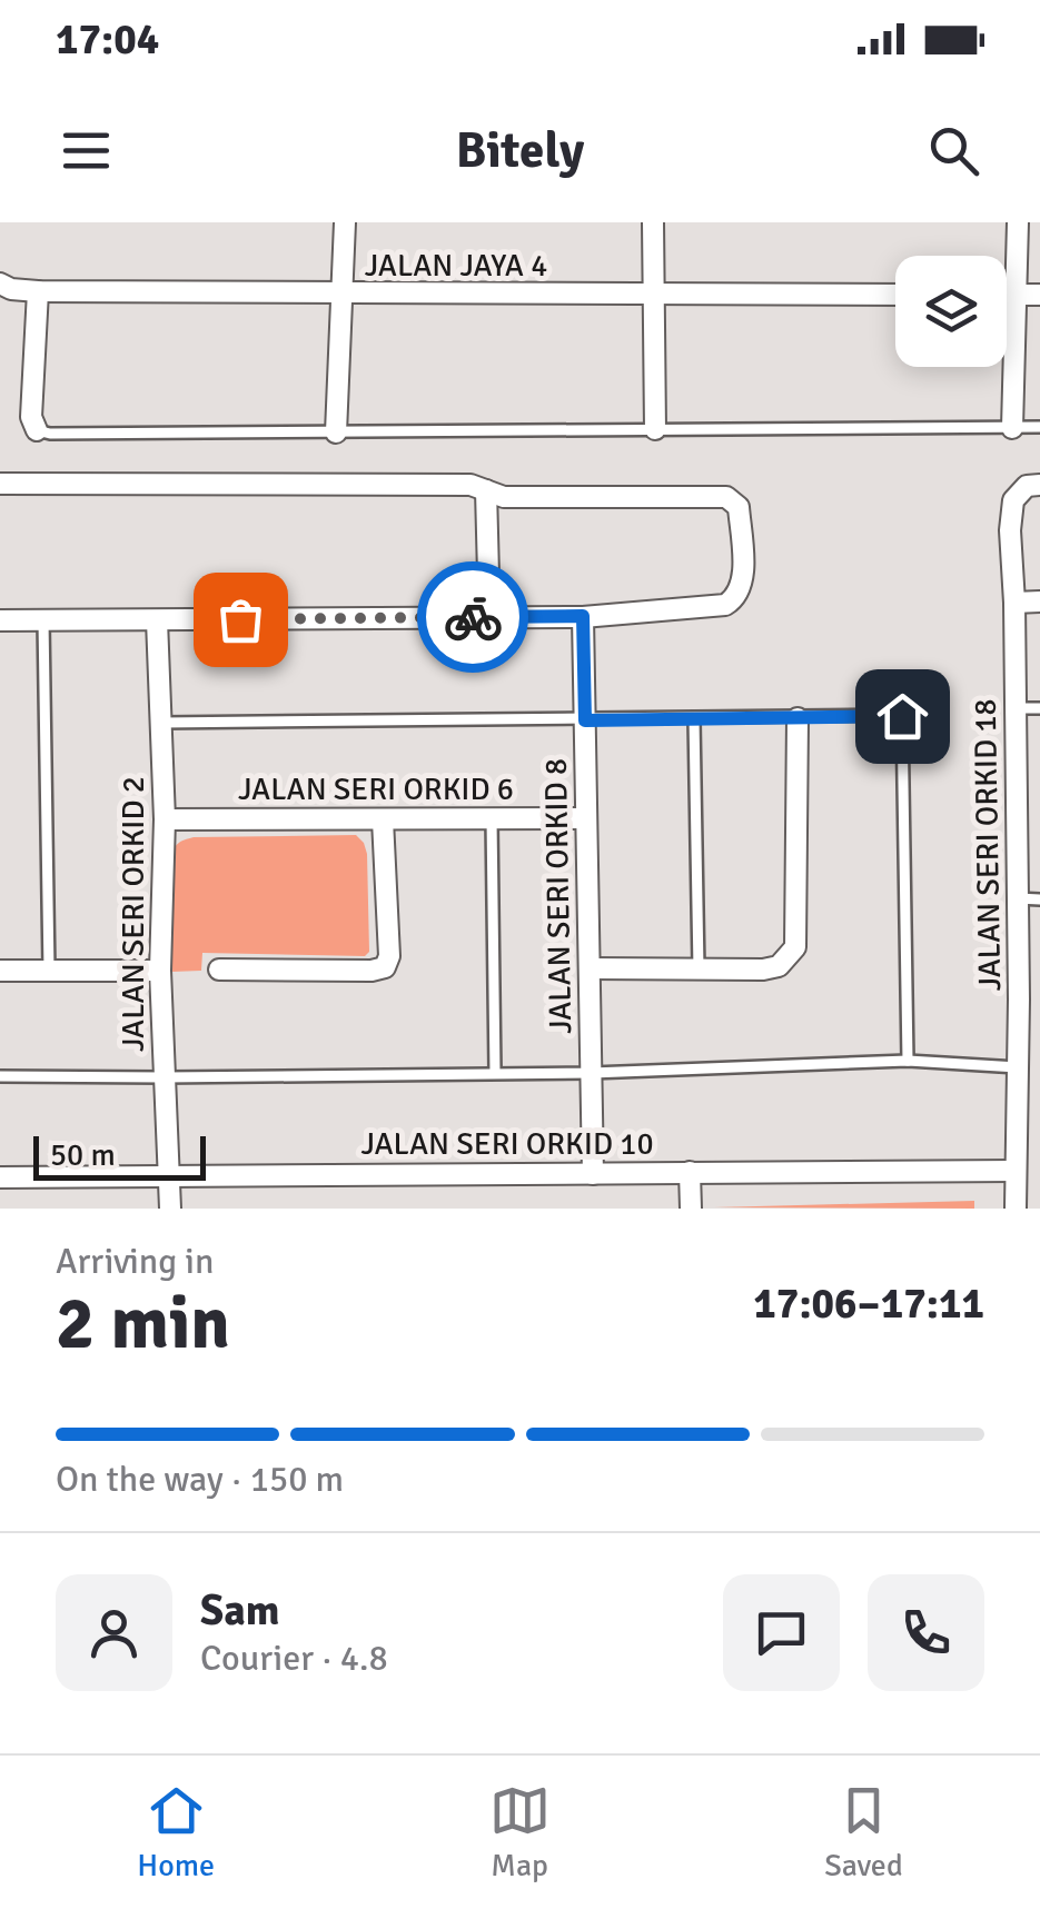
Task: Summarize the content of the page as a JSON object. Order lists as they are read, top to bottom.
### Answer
{
  "streets": {
    "street": [
      "JALAN JAYA 4",
      "JALAN SERI ORKID 6",
      "JALAN SERI ORKID 18",
      "JALAN SERI ORKID 8",
      "JALAN SERI ORKID 2",
      "JALAN SERI ORKID 10"
    ]
  },
  "crossings": [
    ["JALAN SERI ORKID 6", "JALAN SERI ORKID 8"],
    ["JALAN SERI ORKID 6", "JALAN SERI ORKID 2"],
    ["JALAN SERI ORKID 18", "JALAN SERI ORKID 10"],
    ["JALAN SERI ORKID 8", "JALAN SERI ORKID 10"],
    ["JALAN SERI ORKID 2", "JALAN SERI ORKID 10"]
  ],
  "scale_bar": "50 m",
  "page": {
    "status": "17:04",
    "header": "Bitely",
    "scale": "50 m",
    "heading": ["2 min", "Arriving in", "17:06–17:11"],
    "panel": ["Sam", "Courier · 4.8"],
    "bar": "On the way · 150 m",
    "tabs": ["Home", "Map", "Saved"]
  }
}
